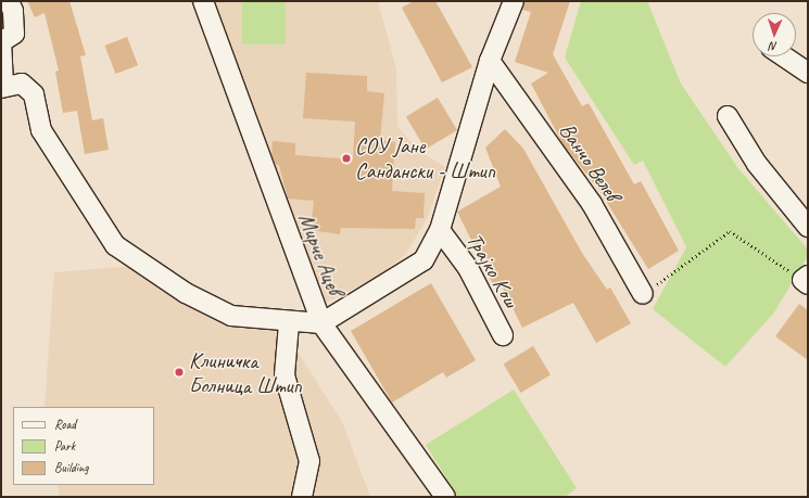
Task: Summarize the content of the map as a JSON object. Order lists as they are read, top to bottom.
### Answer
{
  "streets": {
    "street": ["Ванчо Велев", "Мирче Ацев", "Трајко Кош"]
  },
  "places": ["СОУ Јане Сандански - Штип", "Клиничка Болница Штип"],
  "legend": ["Road", "Park", "Building"],
  "north": "bottom"
}
